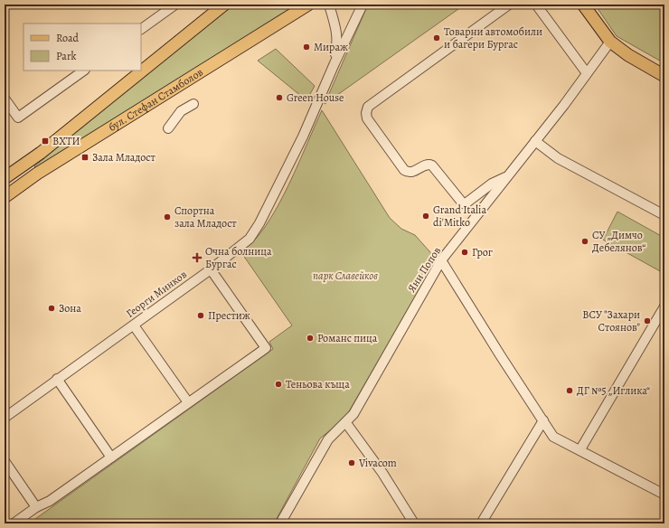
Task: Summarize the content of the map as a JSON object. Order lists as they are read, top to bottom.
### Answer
{
  "streets": {
    "main road": ["бул. Стефан Стамболов"],
    "street": ["Яни Попов", "Георги Минков"]
  },
  "parks": ["парк Славейков"],
  "places": {
    "other": [
      "Товарни автомобили и багери Бургас",
      "Мираж",
      "Green House",
      "Grand Italia di'Mitko",
      "Спортна зала Младост",
      "СУ „Димчо Дебелянов“",
      "Грог",
      "Зона",
      "Престиж",
      "ВСУ \"Захари Стоянов\"",
      "Романс пица",
      "Теньова къща",
      "ДГ №5 „Иглика“",
      "Vivacom"
    ],
    "transit": ["ВХТИ", "Зала Младост"],
    "health": ["Oчна болница Бургас"]
  },
  "legend": ["Road", "Park"]
}
